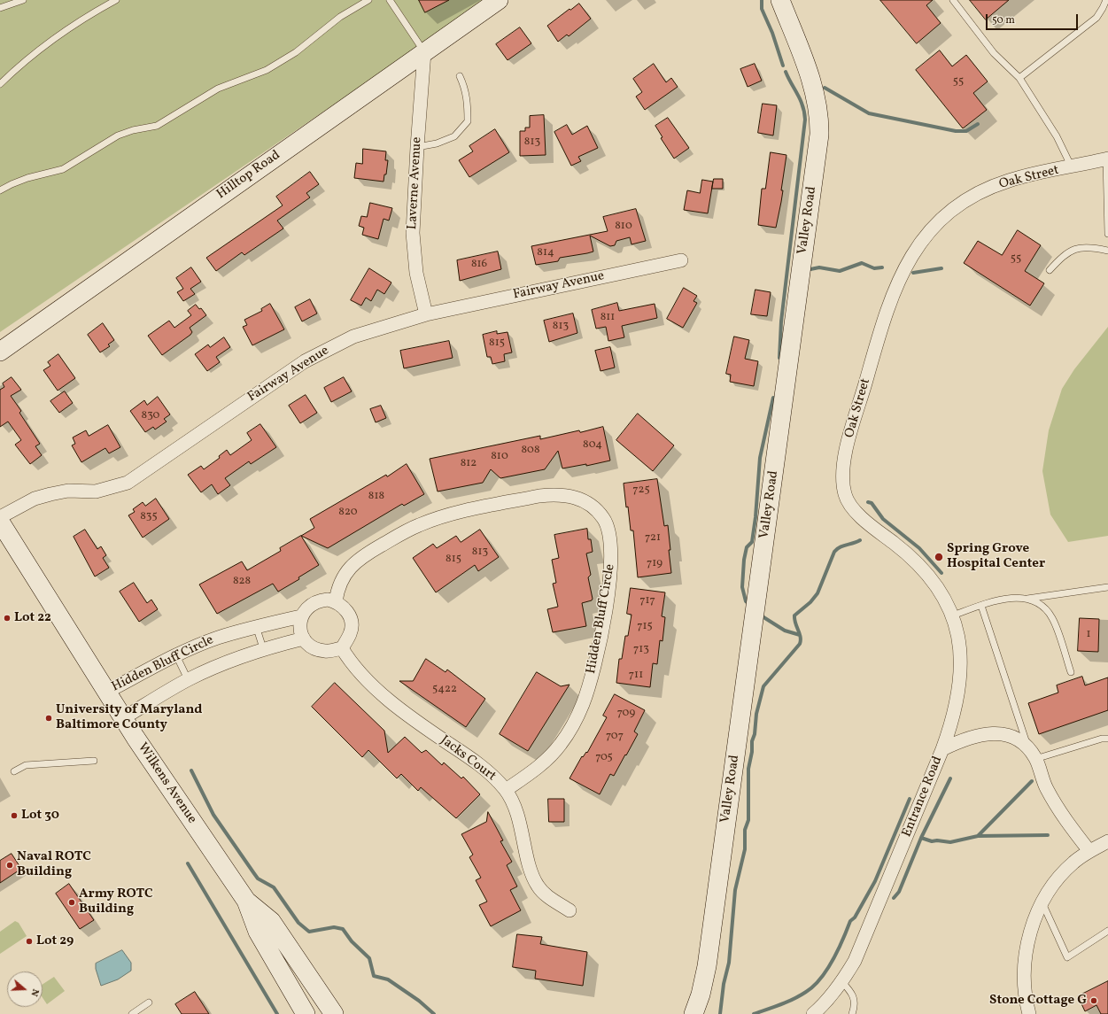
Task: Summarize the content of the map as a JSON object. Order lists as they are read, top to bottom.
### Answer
{
  "streets": {
    "street": [
      "Hilltop Road",
      "Oak Street",
      "Laverne Avenue",
      "Valley Road",
      "Fairway Avenue",
      "Hidden Bluff Circle",
      "Jacks Court",
      "Wilkens Avenue",
      "Entrance Road"
    ]
  },
  "crossings": [
    ["Hilltop Road", "Laverne Avenue"],
    ["Oak Street", "Entrance Road"],
    ["Laverne Avenue", "Fairway Avenue"],
    ["Hidden Bluff Circle", "Jacks Court"],
    ["Hidden Bluff Circle", "Wilkens Avenue"]
  ],
  "places": [
    "Spring Grove Hospital Center",
    "Lot 22",
    "University of Maryland Baltimore County",
    "Lot 30",
    "Naval ROTC Building",
    "Army ROTC Building",
    "Lot 29",
    "Stone Cottage G"
  ],
  "house_numbers": [
    "55",
    "813",
    "810",
    "814",
    "55",
    "816",
    "811",
    "813",
    "815",
    "830",
    "804",
    "808",
    "810",
    "812",
    "725",
    "818",
    "820",
    "835",
    "721",
    "813",
    "815",
    "719",
    "828",
    "717",
    "715",
    "1",
    "713",
    "711",
    "5422",
    "709",
    "707",
    "705"
  ],
  "scale_bar": "50 m",
  "north": "right"
}
